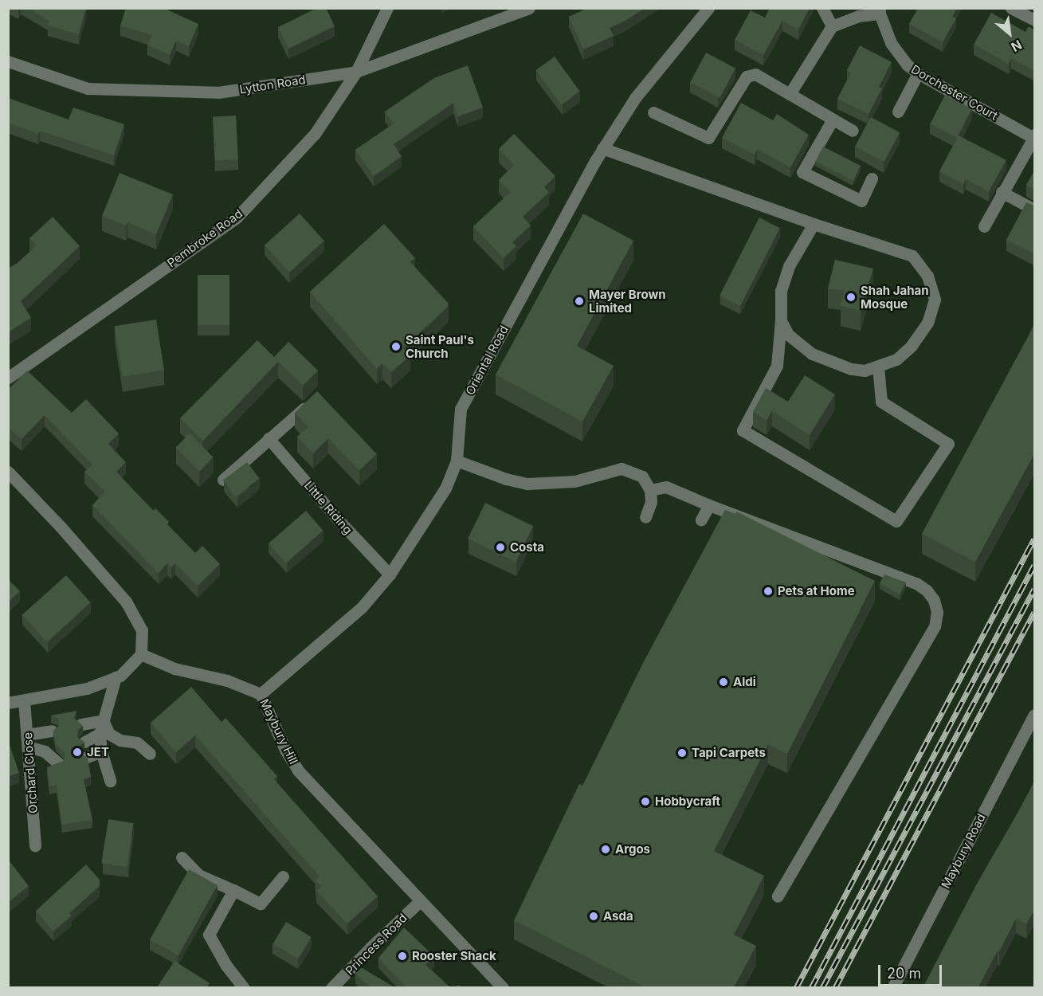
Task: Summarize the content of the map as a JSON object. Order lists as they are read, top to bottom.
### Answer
{
  "streets": {
    "street": [
      "Lytton Road",
      "Dorchester Court",
      "Pembroke Road",
      "Oriental Road",
      "Little Riding",
      "Maybury Hill",
      "Orchard Close",
      "Maybury Road",
      "Princess Road"
    ]
  },
  "crossings": [
    ["Lytton Road", "Pembroke Road"],
    ["Oriental Road", "Little Riding"],
    ["Oriental Road", "Maybury Hill"],
    ["Maybury Hill", "Princess Road"]
  ],
  "places": [
    "Shah Jahan Mosque",
    "Mayer Brown Limited",
    "Saint Paul's Church",
    "Costa",
    "Pets at Home",
    "Aldi",
    "JET",
    "Tapi Carpets",
    "Hobbycraft",
    "Argos",
    "Asda",
    "Rooster Shack"
  ],
  "scale_bar": "20 m",
  "north": "bottom right"
}
